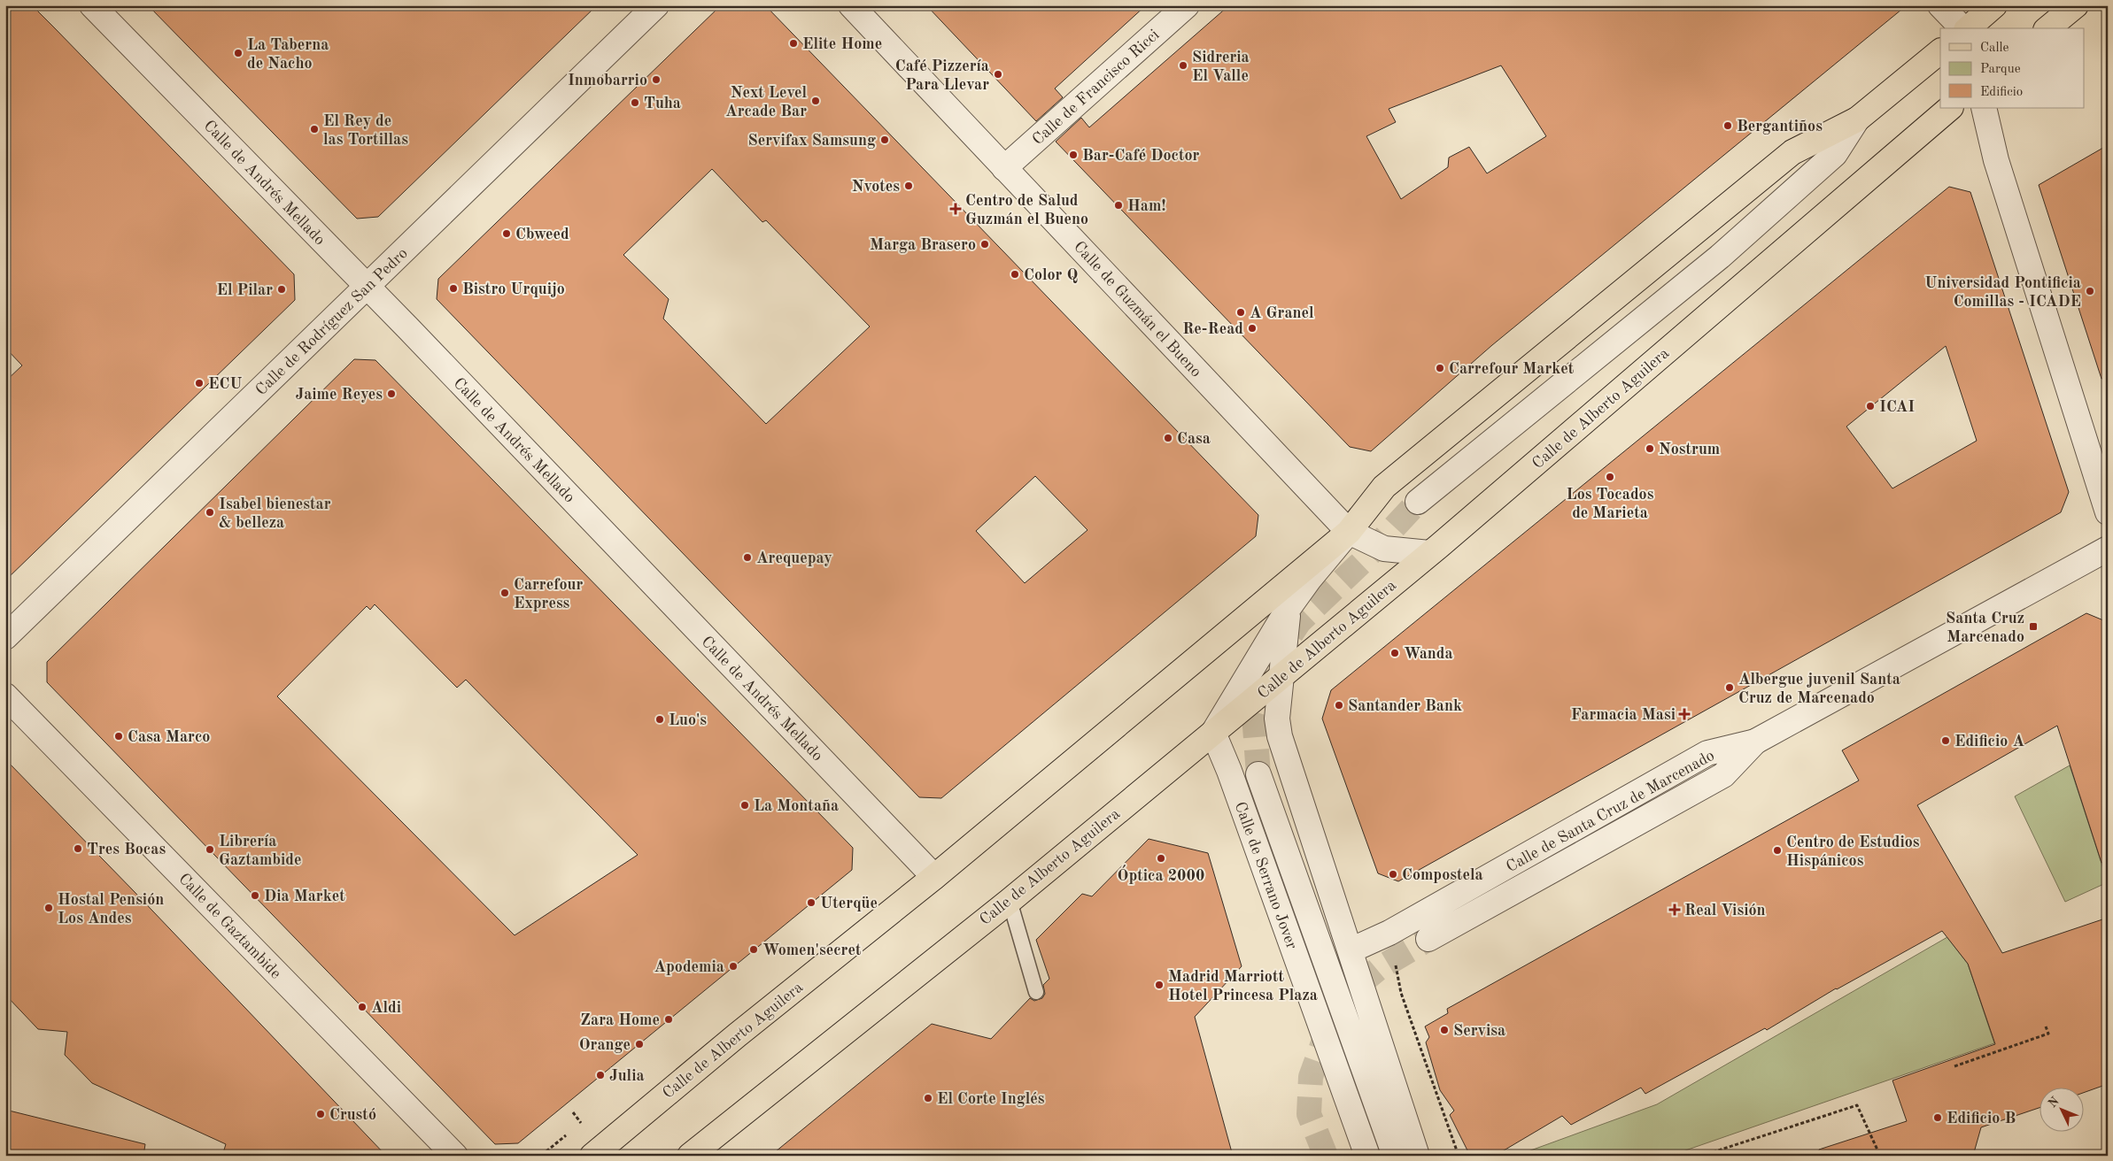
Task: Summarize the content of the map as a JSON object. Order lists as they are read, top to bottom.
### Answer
{
  "streets": {
    "main road": ["Calle de Alberto Aguilera"],
    "street": [
      "Calle de Francisco Ricci",
      "Calle de Andrés Mellado",
      "Calle de Guzmán el Bueno",
      "Calle de Rodríguez San Pedro",
      "Calle de Santa Cruz de Marcenado",
      "Calle de Serrano Jover",
      "Calle de Gaztambide"
    ]
  },
  "crossings": [
    ["Calle de Francisco Ricci", "Calle de Guzmán el Bueno"],
    ["Calle de Andrés Mellado", "Calle de Rodríguez San Pedro"],
    ["Calle de Andrés Mellado", "Calle de Alberto Aguilera"],
    ["Calle de Guzmán el Bueno", "Calle de Alberto Aguilera"],
    ["Calle de Alberto Aguilera", "Calle de Serrano Jover"]
  ],
  "places": {
    "other": [
      "Elite Home",
      "La Taberna de Nacho",
      "Sidreria El Valle",
      "Café Pizzería Para Llevar",
      "Inmobarrio",
      "Next Level Arcade Bar",
      "Tuha",
      "Bergantiños",
      "El Rey de las Tortillas",
      "Servifax Samsung",
      "Bar-Café Doctor",
      "Nvotes",
      "Ham!",
      "Cbweed",
      "Marga Brasero",
      "Color Q",
      "Bistro Urquijo",
      "El Pilar",
      "Universidad Pontificia Comillas - ICADE",
      "A Granel",
      "Re-Read",
      "Carrefour Market",
      "ECU",
      "Jaime Reyes",
      "ICAI",
      "Casa",
      "Nostrum",
      "Los Tocados de Marieta",
      "Isabel bienestar & belleza",
      "Arequepay",
      "Carrefour Express",
      "Wanda",
      "Albergue juvenil Santa Cruz de Marcenado",
      "Santander Bank",
      "Luo's",
      "Casa Marco",
      "Edificio A",
      "La Montaña",
      "Tres Bocas",
      "Librería Gaztambide",
      "Centro de Estudios Hispánicos",
      "Óptica 2000",
      "Compostela",
      "Dia Market",
      "Uterqüe",
      "Hostal Pensión Los Andes",
      "Women'secret",
      "Apodemia",
      "Madrid Marriott Hotel Princesa Plaza",
      "Aldi",
      "Zara Home",
      "Servisa",
      "Orange",
      "Julia",
      "El Corte Inglés",
      "Crustó",
      "Edificio B"
    ],
    "health": ["Centro de Salud Guzmán el Bueno", "Farmacia Masi", "Real Visión"],
    "transit": ["Santa Cruz Marcenado"]
  },
  "legend": ["Calle", "Parque", "Edificio"],
  "north": "top left"
}
